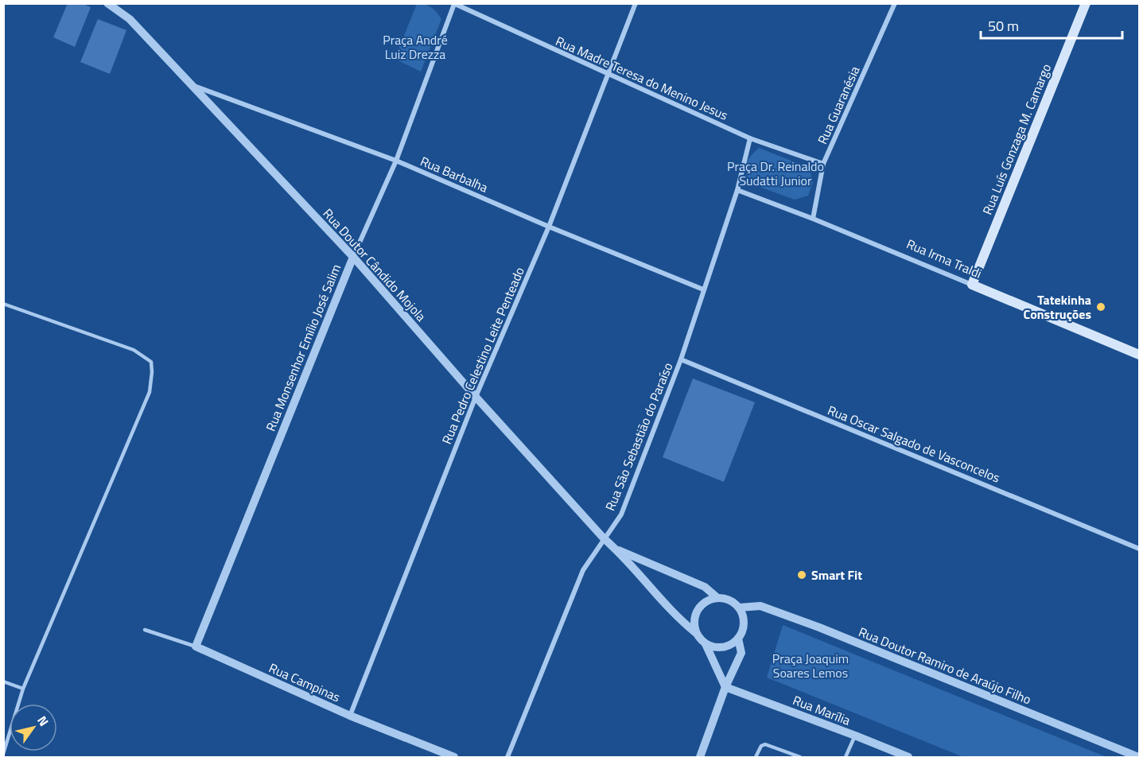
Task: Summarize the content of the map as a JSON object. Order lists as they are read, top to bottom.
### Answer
{
  "streets": {
    "main road": ["Rua Luís Gonzaga M. Camargo", "Rua Irma Traldi"],
    "street": [
      "Rua Madre Teresa do Menino Jesus",
      "Rua Guaranésia",
      "Rua Barbalha",
      "Rua Doutor Cândido Mojola",
      "Rua Monsenhor Emílio José Salim",
      "Rua Pedro Celestino Leite Penteado",
      "Rua São Sebastião do Paraíso",
      "Rua Oscar Salgado de Vasconcelos",
      "Rua Doutor Ramiro de Araújo Filho",
      "Rua Campinas",
      "Rua Marília"
    ]
  },
  "crossings": [
    ["Rua Madre Teresa do Menino Jesus", "Rua Guaranésia"],
    ["Rua Madre Teresa do Menino Jesus", "Rua Monsenhor Emílio José Salim"],
    ["Rua Madre Teresa do Menino Jesus", "Rua Pedro Celestino Leite Penteado"],
    ["Rua Madre Teresa do Menino Jesus", "Rua São Sebastião do Paraíso"],
    ["Rua Guaranésia", "Rua Irma Traldi"],
    ["Rua Luís Gonzaga M. Camargo", "Rua Irma Traldi"],
    ["Rua Barbalha", "Rua Doutor Cândido Mojola"],
    ["Rua Barbalha", "Rua Monsenhor Emílio José Salim"],
    ["Rua Barbalha", "Rua Pedro Celestino Leite Penteado"],
    ["Rua Barbalha", "Rua São Sebastião do Paraíso"],
    ["Rua Irma Traldi", "Rua São Sebastião do Paraíso"],
    ["Rua Doutor Cândido Mojola", "Rua Monsenhor Emílio José Salim"],
    ["Rua Doutor Cândido Mojola", "Rua Pedro Celestino Leite Penteado"],
    ["Rua Doutor Cândido Mojola", "Rua São Sebastião do Paraíso"],
    ["Rua Doutor Cândido Mojola", "Rua Doutor Ramiro de Araújo Filho"],
    ["Rua Doutor Cândido Mojola", "Rua Marília"],
    ["Rua Monsenhor Emílio José Salim", "Rua Campinas"],
    ["Rua Pedro Celestino Leite Penteado", "Rua Campinas"],
    ["Rua São Sebastião do Paraíso", "Rua Oscar Salgado de Vasconcelos"]
  ],
  "parks": ["Praça André Luiz Drezza", "Praça Dr. Reinaldo Sudatti Junior", "Praça Joaquim Soares Lemos"],
  "places": ["Tatekinha Construções", "Smart Fit"],
  "scale_bar": "50 m",
  "north": "top right"
}
